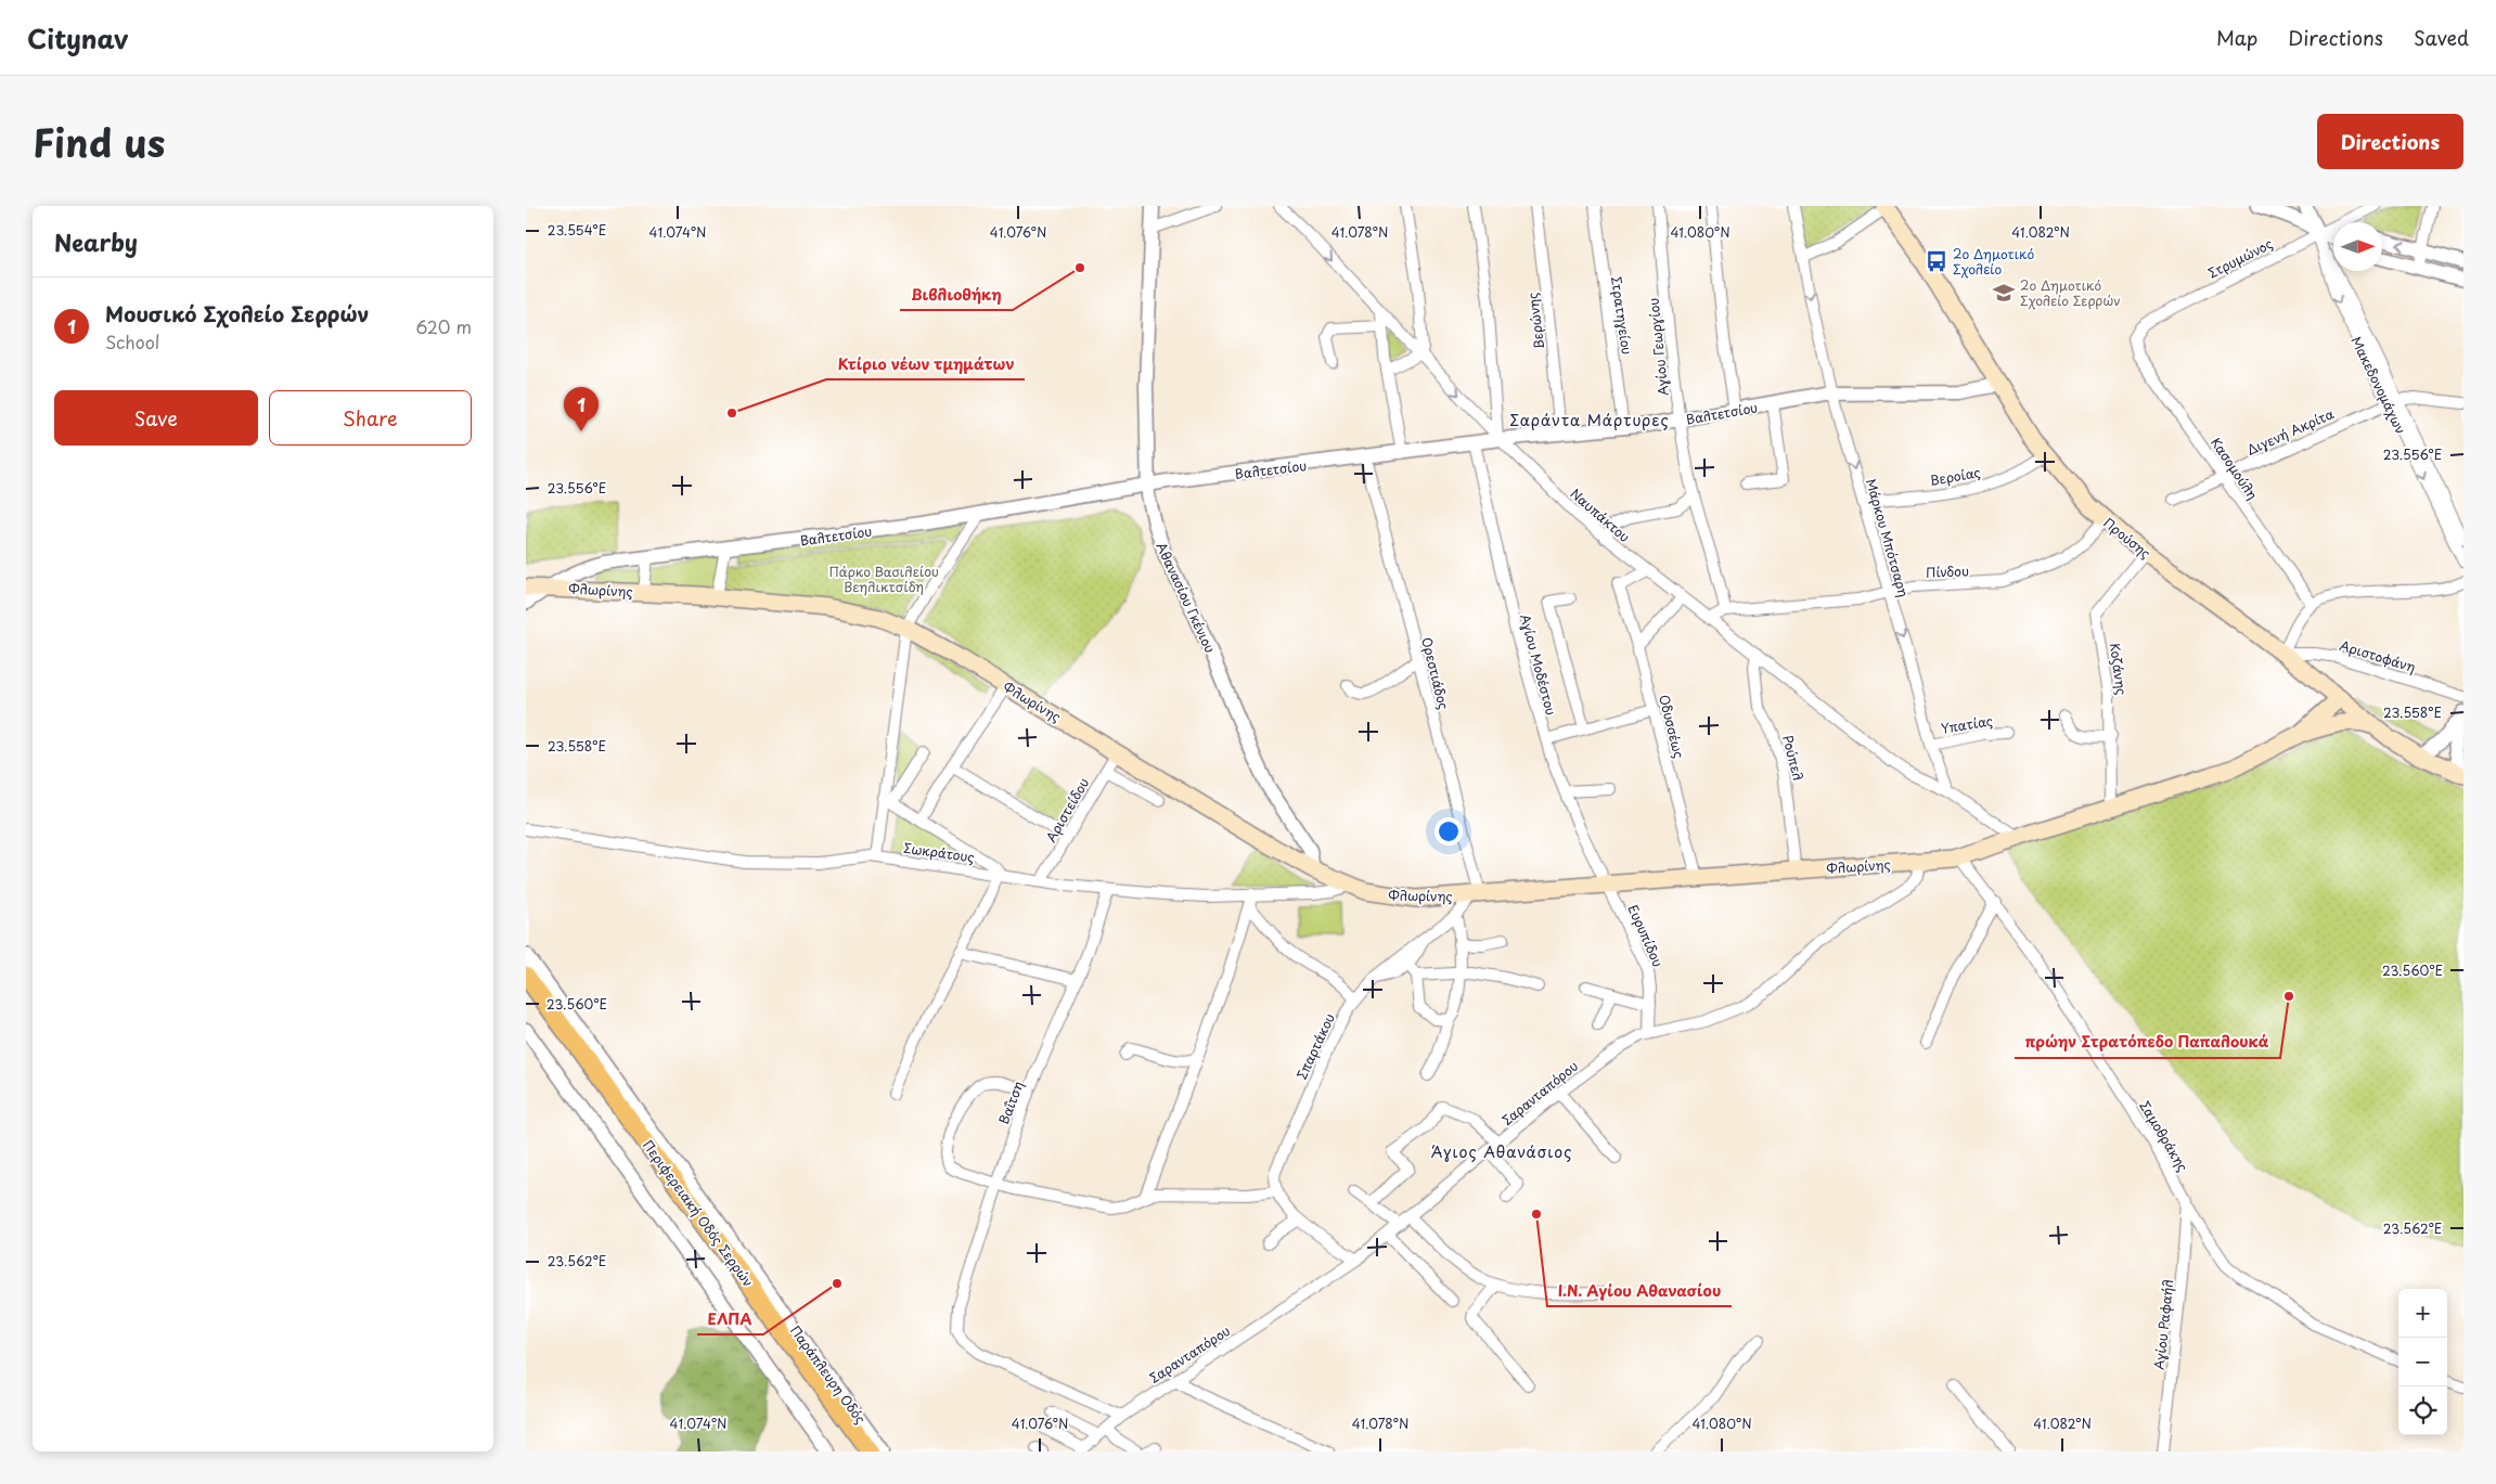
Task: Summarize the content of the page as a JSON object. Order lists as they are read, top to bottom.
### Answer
{
  "streets": {
    "main road": ["Προύσης", "Φλωρίνης", "Περιφερειακή Οδός Σερρών"],
    "street": [
      "Στρυμώνος",
      "Στρατηγείου",
      "Βερώνης",
      "Αγίου Γεωργίου",
      "Μακεδονομάχων",
      "Βαλτετσίου",
      "Διγενή Ακρίτα",
      "Κασομούλη",
      "Βεροίας",
      "Ναυπάκτου",
      "Μάρκου Μπότσαρη",
      "Πίνδου",
      "Αθανασίου Γκένιου",
      "Αριστοφάνη",
      "Αγίου Μοδέστου",
      "Κοζάνης",
      "Ορεστιάδος",
      "Υπατίας",
      "Οδυσσέως",
      "Ρούπελ",
      "Αριστείδου",
      "Σωκράτους",
      "Ευρυπίδου",
      "Σπαρτάκου",
      "Σαρανταπόρου",
      "Βαΐτση",
      "Σαμοθράκης",
      "Αγίου Ραφαήλ",
      "Παράπλευρη Οδός"
    ]
  },
  "crossings": [
    ["Στρυμώνος", "Κασομούλη"],
    ["Στρατηγείου", "Βαλτετσίου"],
    ["Βερώνης", "Βαλτετσίου"],
    ["Αγίου Γεωργίου", "Βαλτετσίου"],
    ["Αγίου Γεωργίου", "Πίνδου"],
    ["Μακεδονομάχων", "Διγενή Ακρίτα"],
    ["Βαλτετσίου", "Ναυπάκτου"],
    ["Βαλτετσίου", "Μάρκου Μπότσαρη"],
    ["Βαλτετσίου", "Προύσης"],
    ["Βαλτετσίου", "Φλωρίνης"],
    ["Βαλτετσίου", "Αθανασίου Γκένιου"],
    ["Βαλτετσίου", "Αγίου Μοδέστου"],
    ["Βαλτετσίου", "Ορεστιάδος"],
    ["Διγενή Ακρίτα", "Κασομούλη"],
    ["Βεροίας", "Μάρκου Μπότσαρη"],
    ["Βεροίας", "Προύσης"],
    ["Ναυπάκτου", "Μάρκου Μπότσαρη"],
    ["Ναυπάκτου", "Πίνδου"],
    ["Ναυπάκτου", "Οδυσσέως"],
    ["Ναυπάκτου", "Ρούπελ"],
    ["Μάρκου Μπότσαρη", "Πίνδου"],
    ["Μάρκου Μπότσαρη", "Υπατίας"],
    ["Προύσης", "Πίνδου"],
    ["Προύσης", "Φλωρίνης"],
    ["Προύσης", "Αριστοφάνη"],
    ["Προύσης", "Κοζάνης"],
    ["Φλωρίνης", "Αθανασίου Γκένιου"],
    ["Φλωρίνης", "Αγίου Μοδέστου"],
    ["Φλωρίνης", "Κοζάνης"],
    ["Φλωρίνης", "Ορεστιάδος"],
    ["Φλωρίνης", "Οδυσσέως"],
    ["Φλωρίνης", "Ρούπελ"],
    ["Φλωρίνης", "Αριστείδου"],
    ["Φλωρίνης", "Σωκράτους"],
    ["Φλωρίνης", "Ευρυπίδου"],
    ["Φλωρίνης", "Σπαρτάκου"],
    ["Φλωρίνης", "Σαρανταπόρου"],
    ["Φλωρίνης", "Σαμοθράκης"],
    ["Αγίου Μοδέστου", "Ευρυπίδου"],
    ["Ορεστιάδος", "Σπαρτάκου"],
    ["Αριστείδου", "Σωκράτους"],
    ["Σωκράτους", "Βαΐτση"],
    ["Ευρυπίδου", "Σαρανταπόρου"],
    ["Σαρανταπόρου", "Βαΐτση"],
    ["Σαμοθράκης", "Αγίου Ραφαήλ"]
  ],
  "one_way": ["Μάρκου Μπότσαρη"],
  "districts": ["Σαράντα Μάρτυρες", "Άγιος Αθανάσιος"],
  "parks": ["Πάρκο Βασιλείου Βεηλικτσίδη"],
  "places": {
    "bus stop": ["2ο Δημοτικό Σχολείο"],
    "other": [
      "Βιβλιοθήκη",
      "Κτίριο νέων τμημάτων",
      "πρώην Στρατόπεδο Παπαλουκά",
      "Ι.Ν. Αγίου Αθανασίου",
      "ΕΛΠΑ"
    ],
    "school or university": ["2ο Δημοτικό Σχολείο Σερρών"]
  },
  "north": "right",
  "page": {
    "header": "Citynav",
    "nav": ["Map", "Directions", "Saved"],
    "title": "Find us",
    "buttons": [
      "Directions",
      ["Save", "Share"]
    ],
    "heading": "Nearby",
    "list": [
      {
        "mark": "1",
        "name": "Μουσικό Σχολείο Σερρών",
        "note": "School",
        "value": "620 m"
      }
    ],
    "pins": "1",
    "map_buttons": ["+", "−"]
  },
  "coordinates": [
    "23.554°E",
    "41.074°N",
    "41.076°N",
    "41.078°N",
    "41.080°N",
    "41.082°N",
    "23.556°E",
    "23.558°E",
    "23.560°E",
    "23.562°E"
  ]
}
